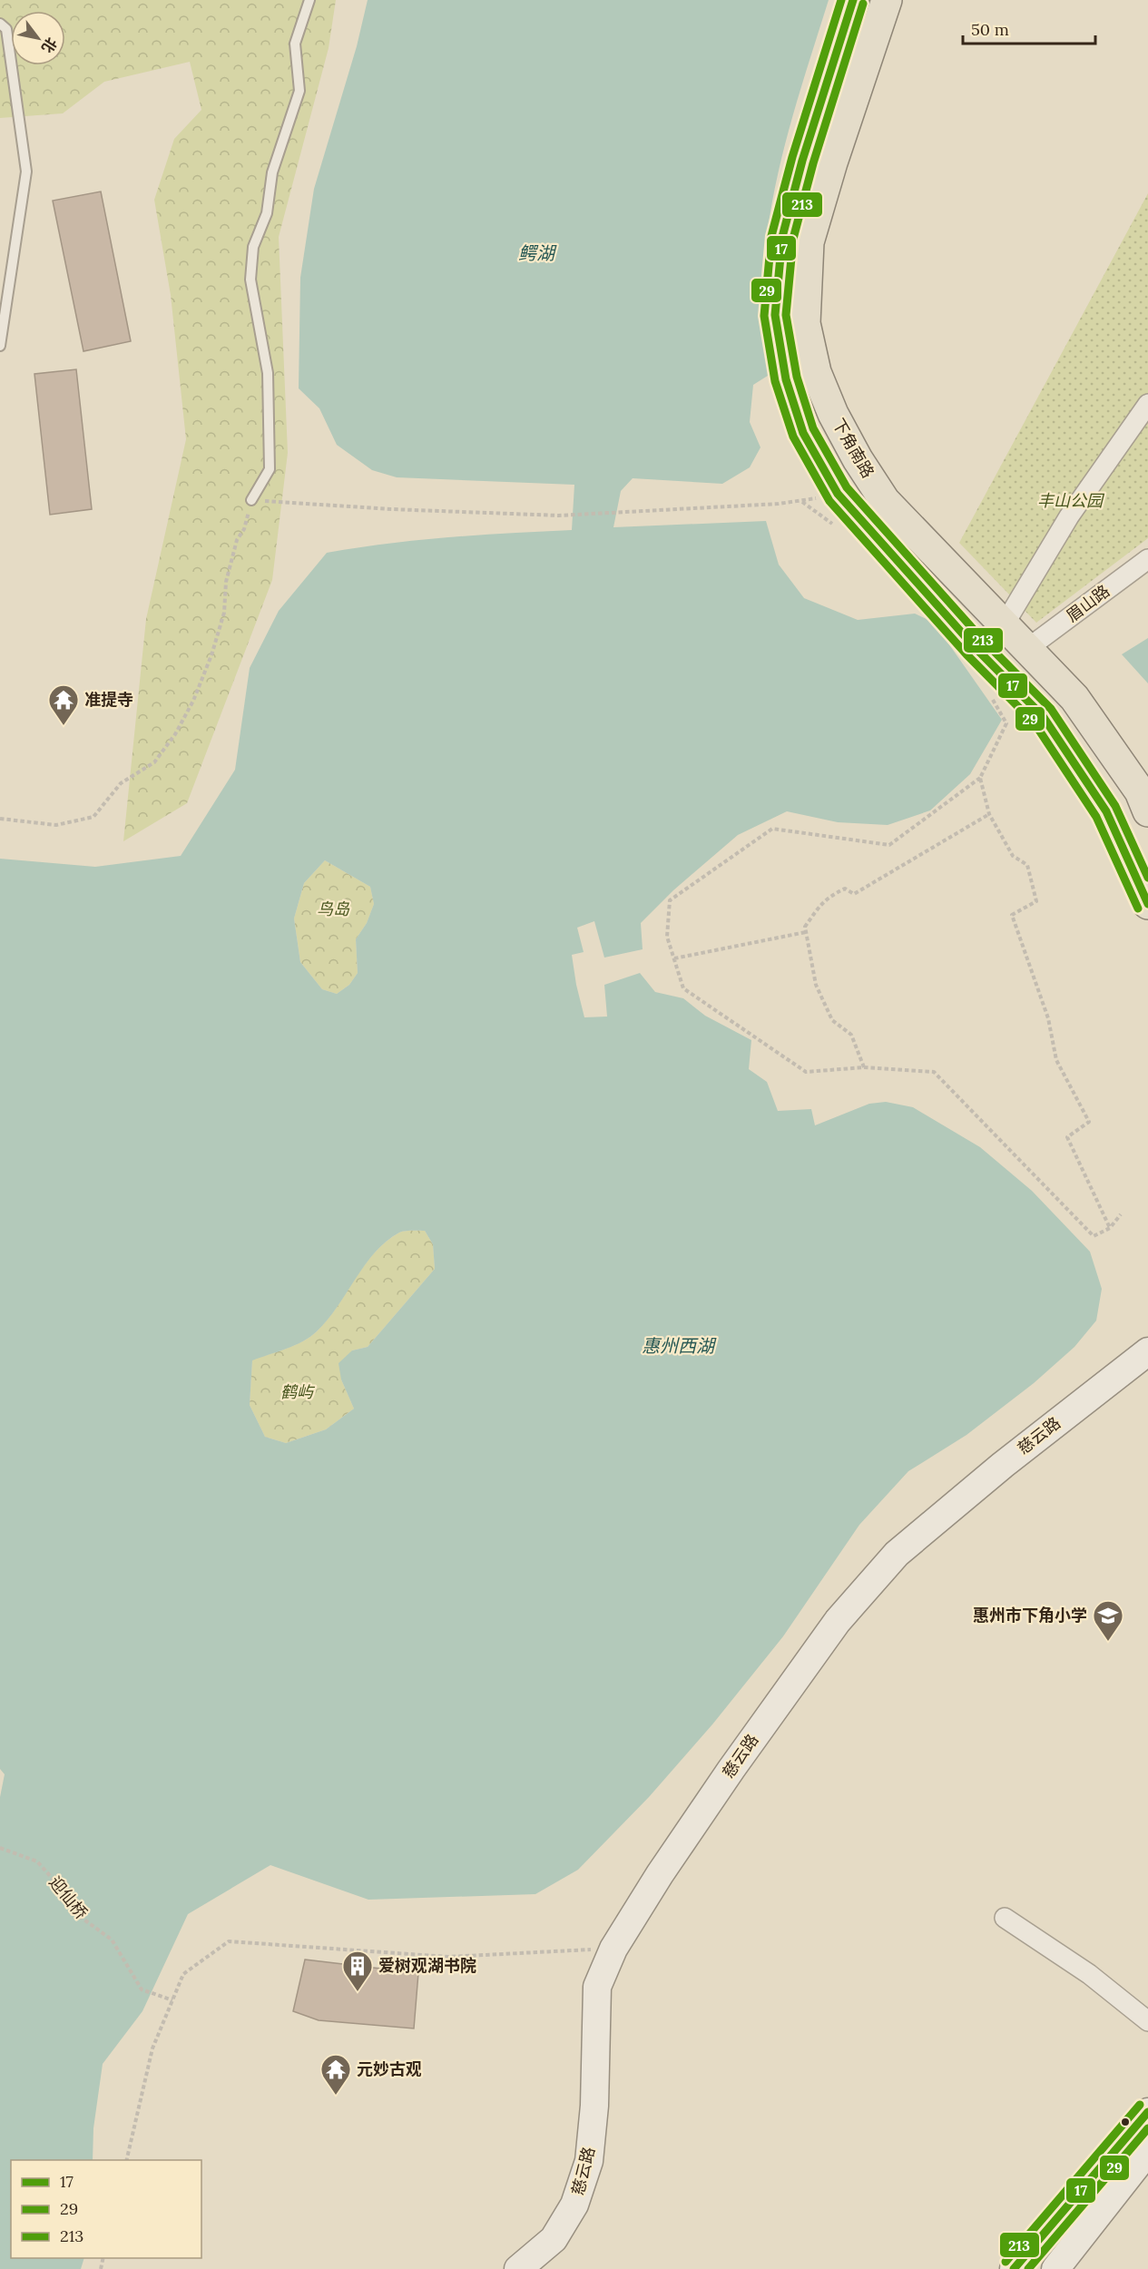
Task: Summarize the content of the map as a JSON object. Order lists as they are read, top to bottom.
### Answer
{
  "streets": {
    "main road": ["下角南路"],
    "street": ["眉山路", "慈云路"],
    "path": ["迎仙桥"]
  },
  "crossings": [
    ["下角南路", "眉山路"]
  ],
  "water": ["鳄湖", "惠州西湖"],
  "parks": ["丰山公园", "鸟岛", "鹤屿"],
  "places": {
    "temple": ["准提寺", "元妙古观"],
    "school or university": ["惠州市下角小学"],
    "building": ["爱树观湖书院"]
  },
  "lines": ["transit line 17", "transit line 29", "transit line 213"],
  "legend": ["17", "29", "213"],
  "scale_bar": "50 m",
  "north": "bottom right"
}
